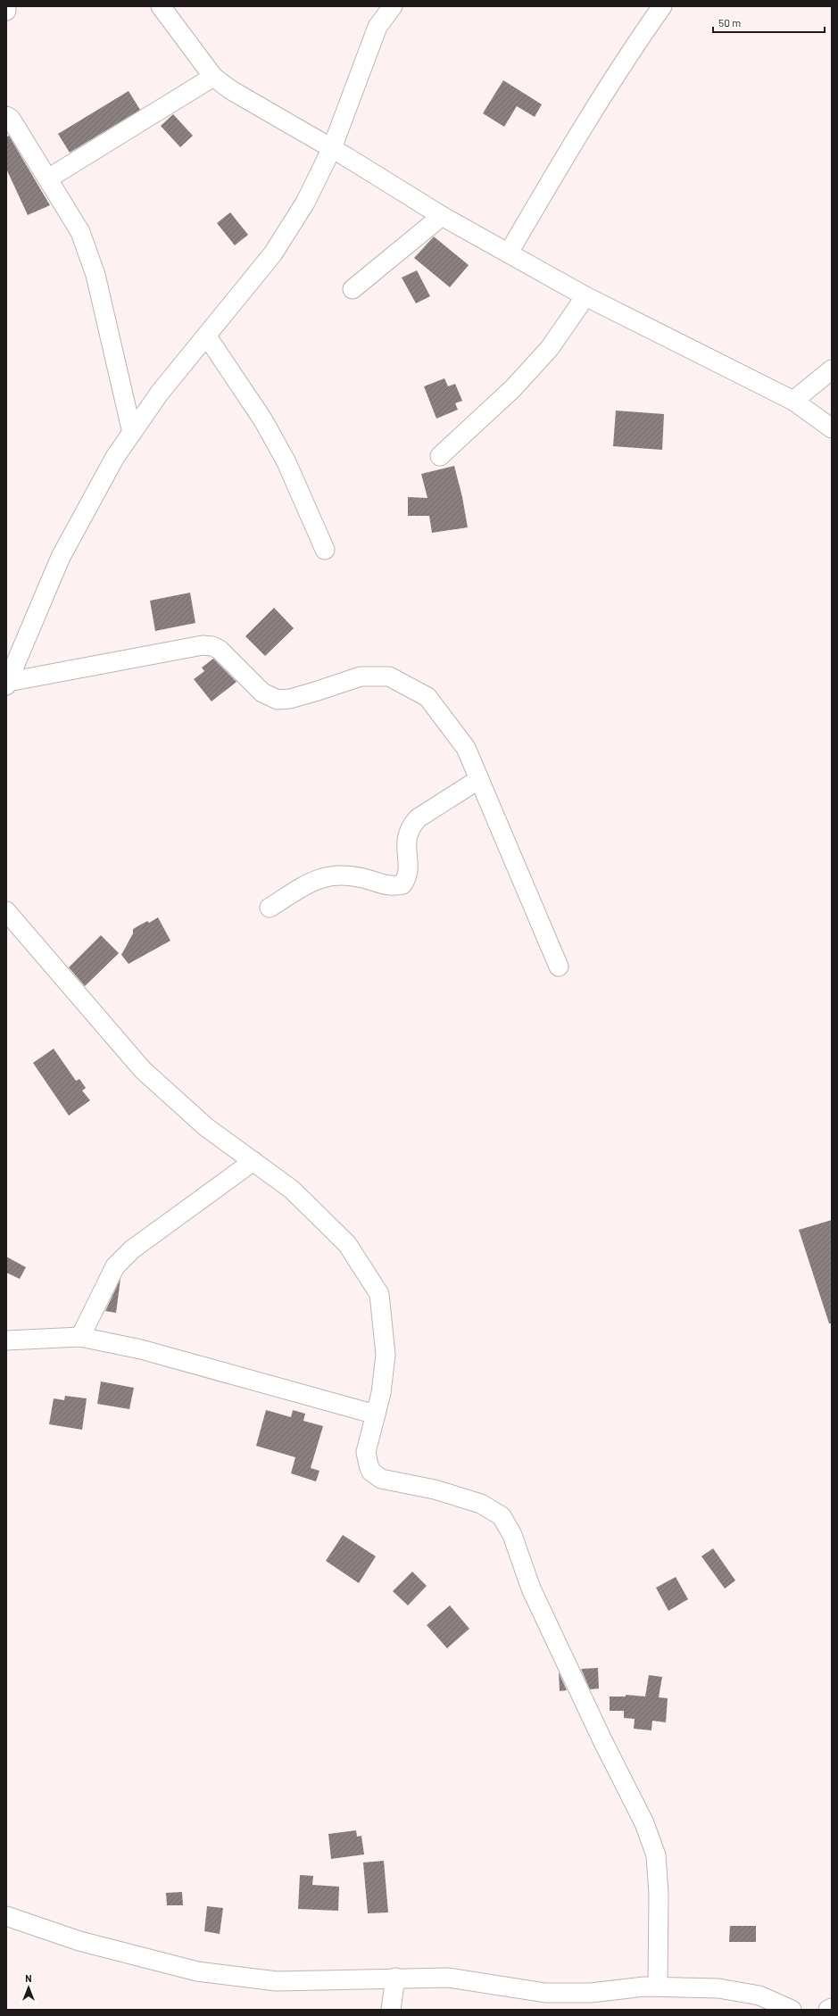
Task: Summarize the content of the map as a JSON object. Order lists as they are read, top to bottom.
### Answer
{
  "scale_bar": "50 m",
  "north": "top"
}
